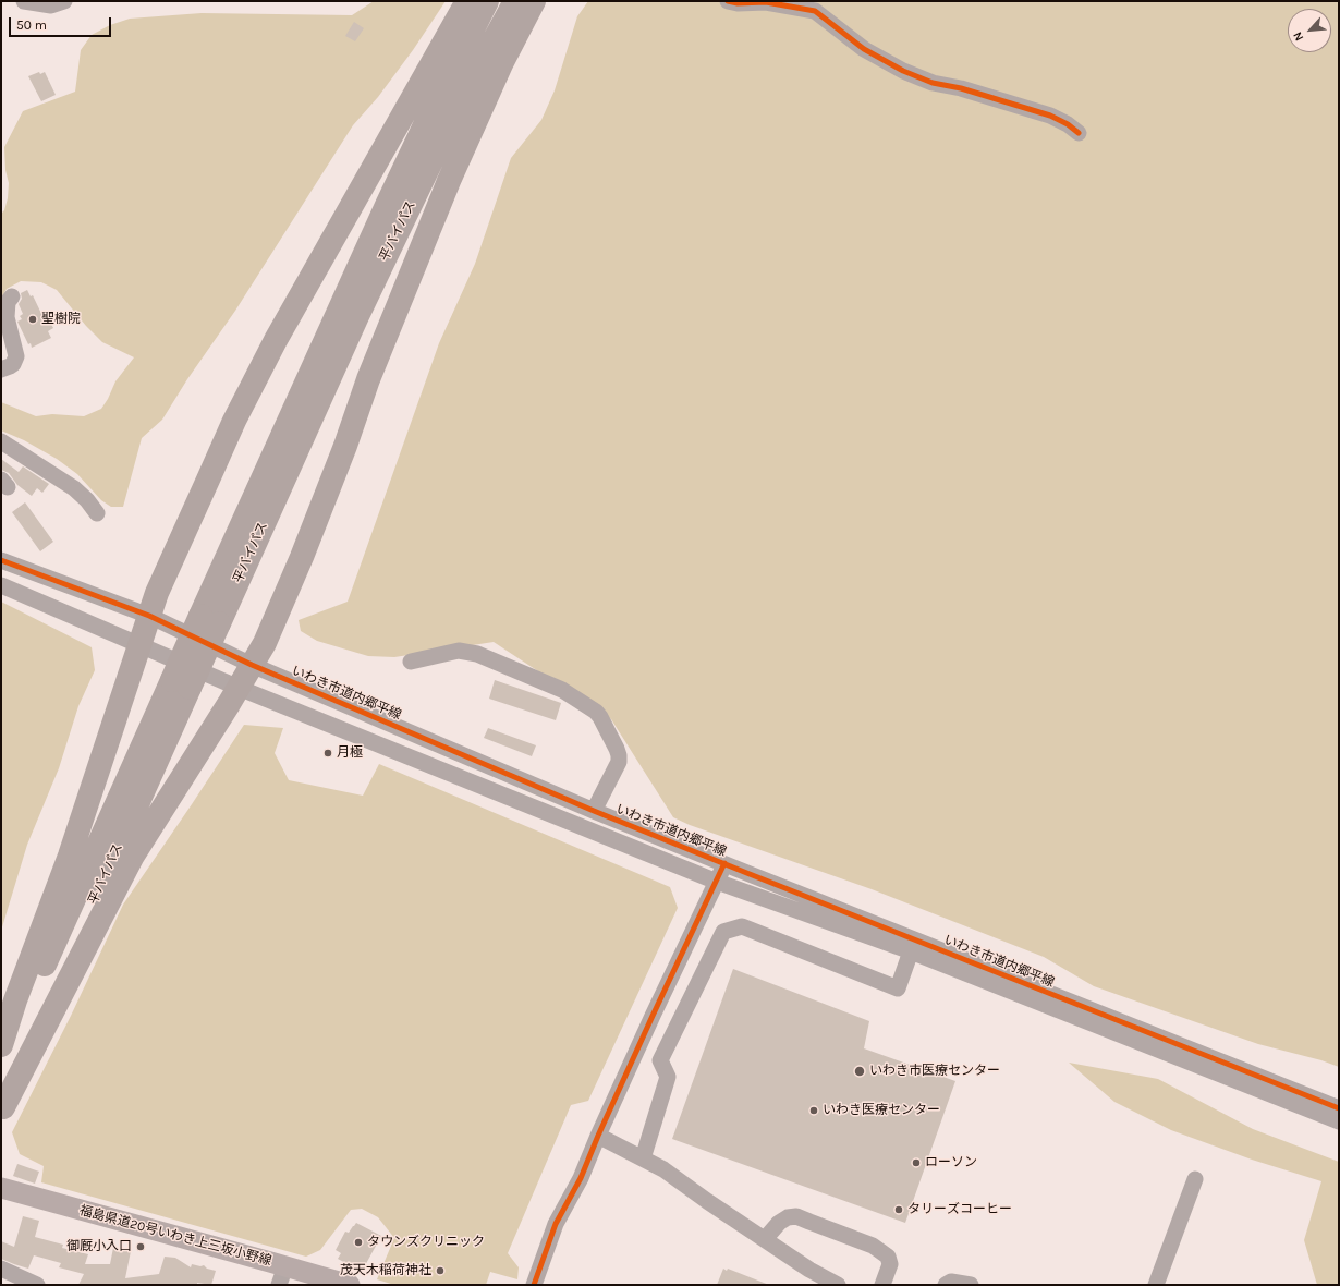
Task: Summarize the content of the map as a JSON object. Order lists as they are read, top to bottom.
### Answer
{
  "streets": {
    "highway": ["平バイパス"],
    "main road": ["福島県道20号いわき上三坂小野線"],
    "street": ["いわき市道内郷平線"]
  },
  "places": [
    "聖樹院",
    "月極",
    "いわき市医療センター",
    "いわき医療センター",
    "ローソン",
    "タリーズコーヒー",
    "タウンズクリニック",
    "御厩小入口",
    "茂天木稲荷神社"
  ],
  "scale_bar": "50 m",
  "north": "bottom left"
}
